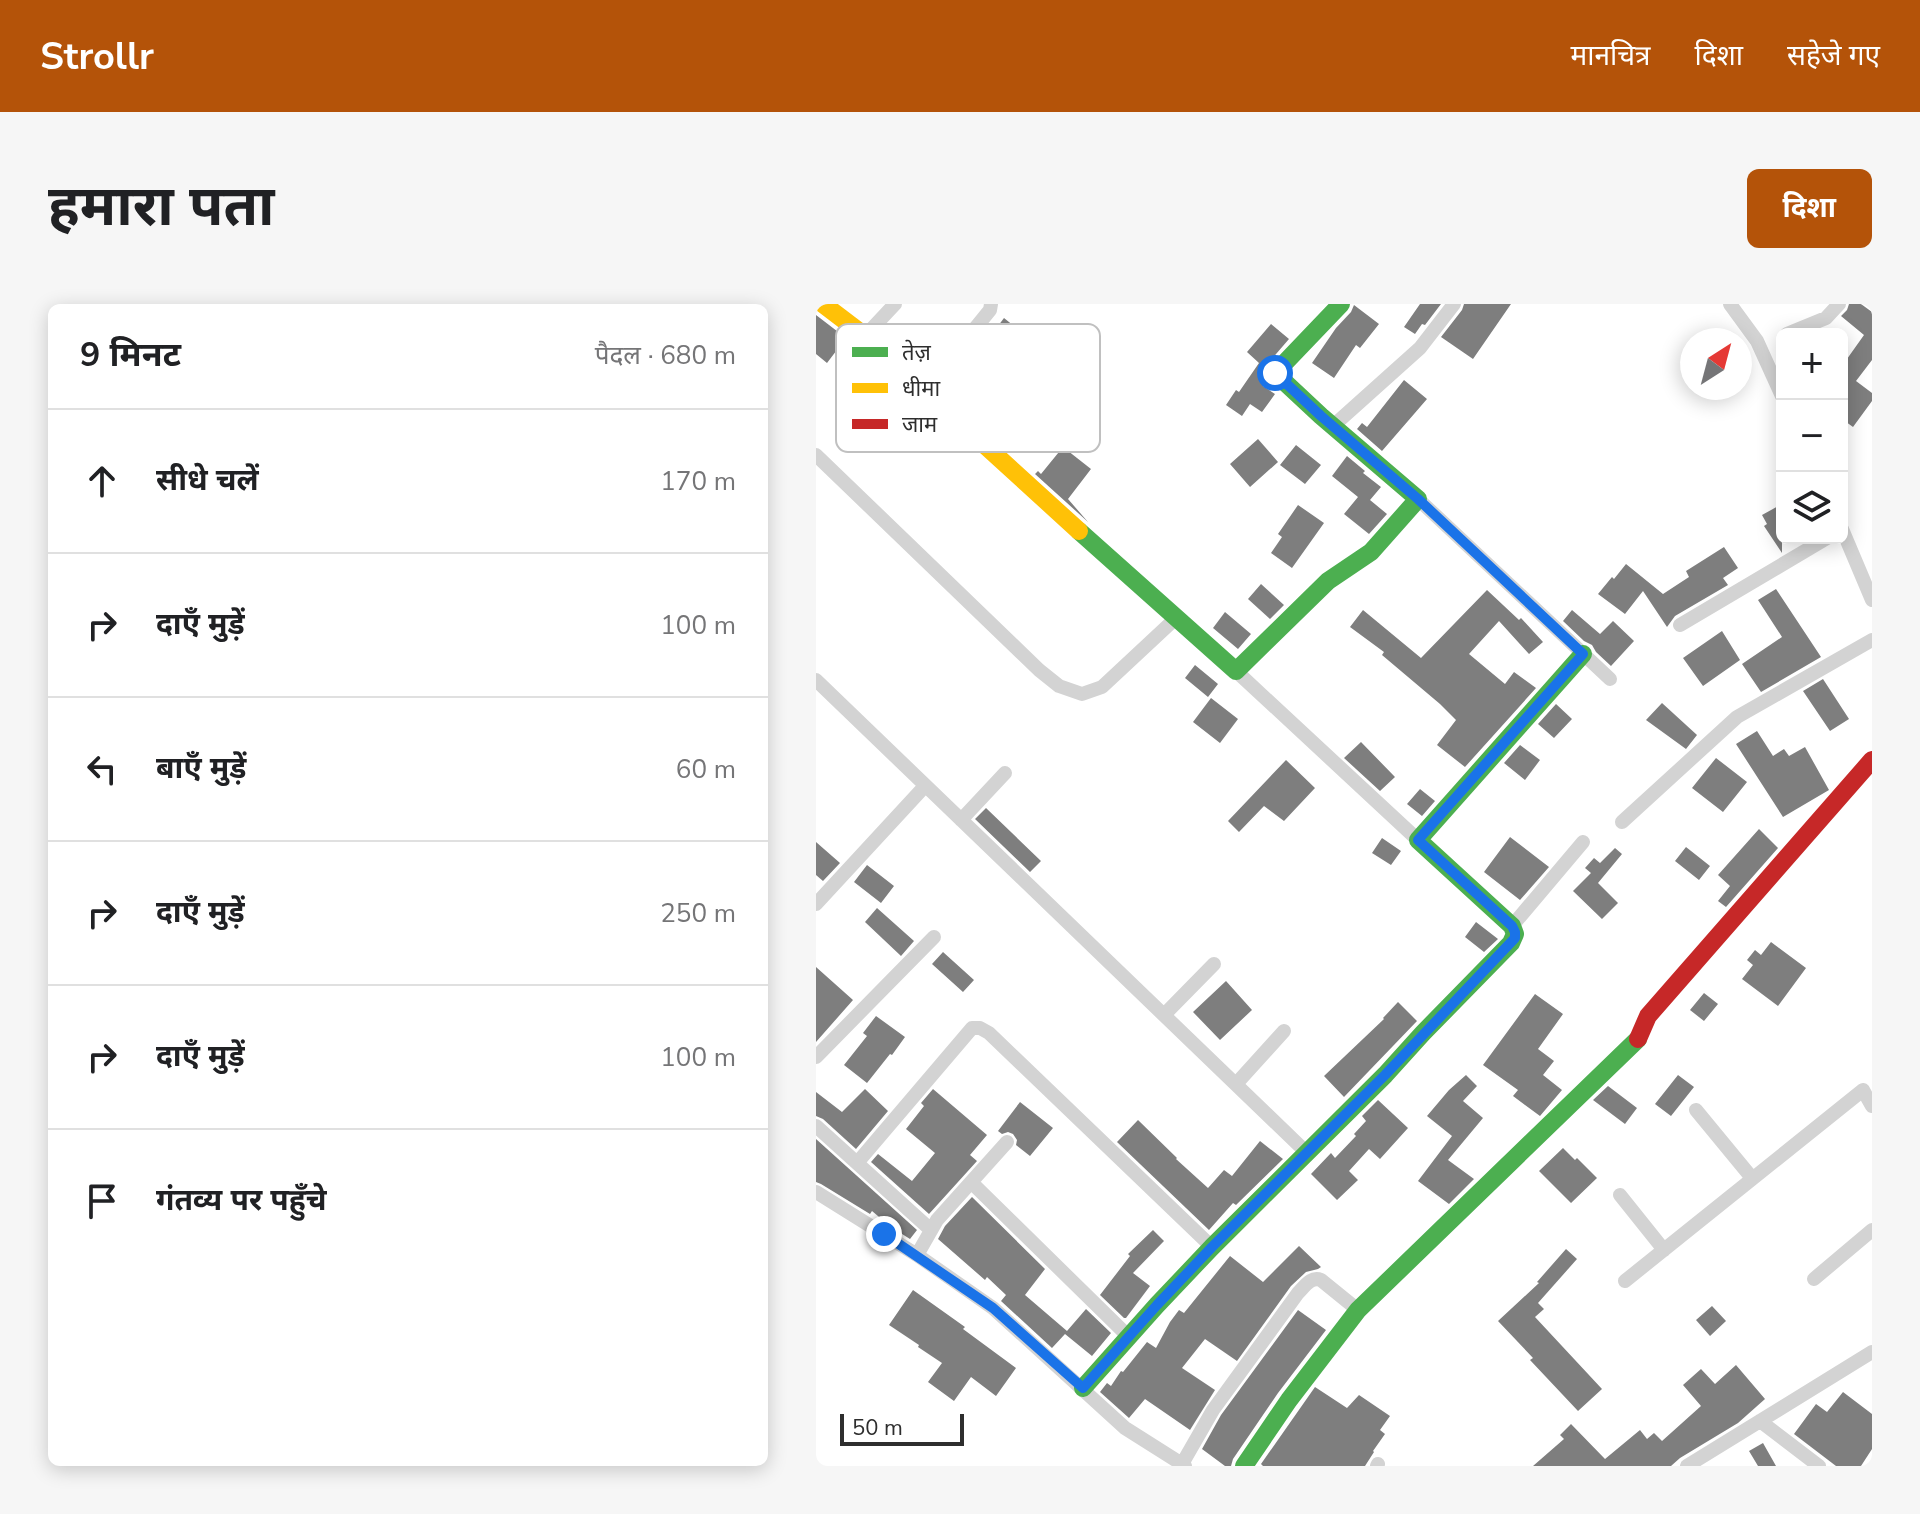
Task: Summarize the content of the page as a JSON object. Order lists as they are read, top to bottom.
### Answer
{
  "legend": ["तेज़", "धीमा", "जाम"],
  "scale_bar": "50 m",
  "north": "top right",
  "page": {
    "header": "Strollr",
    "nav": ["मानचित्र", "दिशा", "सहेजे गए"],
    "title": "हमारा पता",
    "buttons": "दिशा",
    "heading": ["9 मिनट", "पैदल · 680 m"],
    "map_buttons": ["+", "−"],
    "list": [
      ["सीधे चलें", "170 m"],
      ["दाएँ मुड़ें", "100 m"],
      ["बाएँ मुड़ें", "60 m"],
      ["दाएँ मुड़ें", "250 m"],
      ["दाएँ मुड़ें", "100 m"],
      "गंतव्य पर पहुँचे"
    ],
    "scale": "50 m"
  }
}
